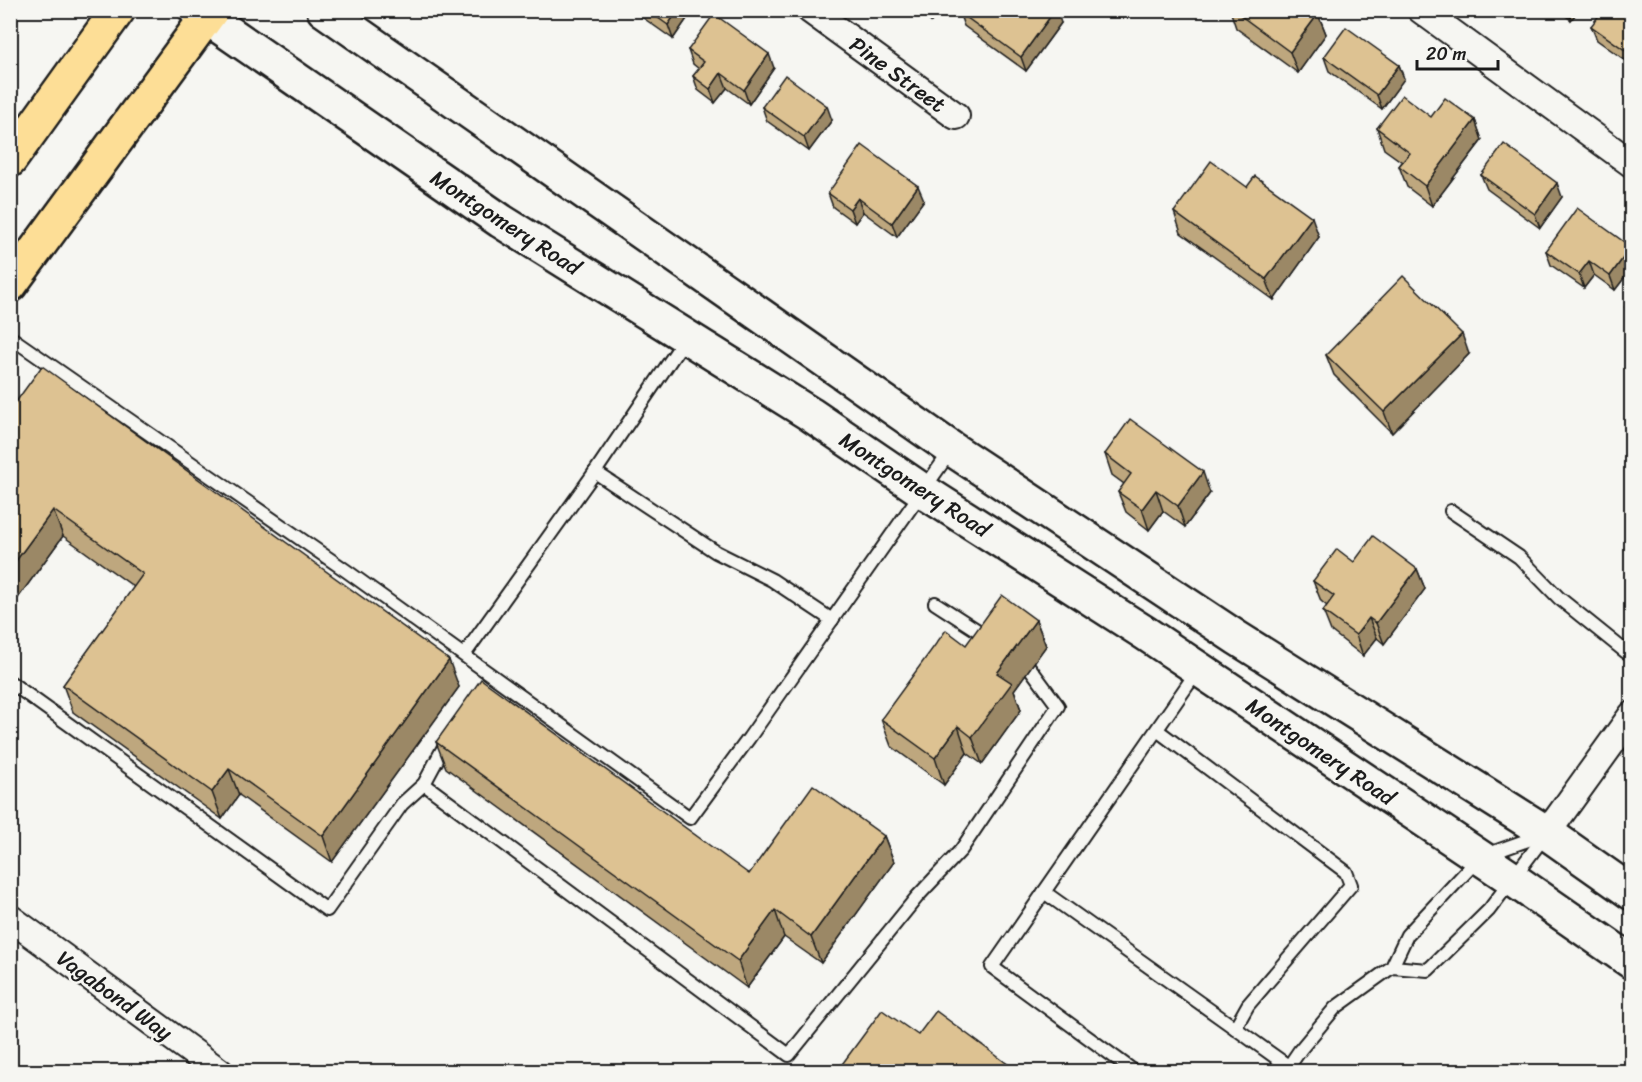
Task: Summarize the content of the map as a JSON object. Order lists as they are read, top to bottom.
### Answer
{
  "streets": {
    "main road": ["Montgomery Road"],
    "street": ["Pine Street", "Vagabond Way"]
  },
  "scale_bar": "20 m"
}
